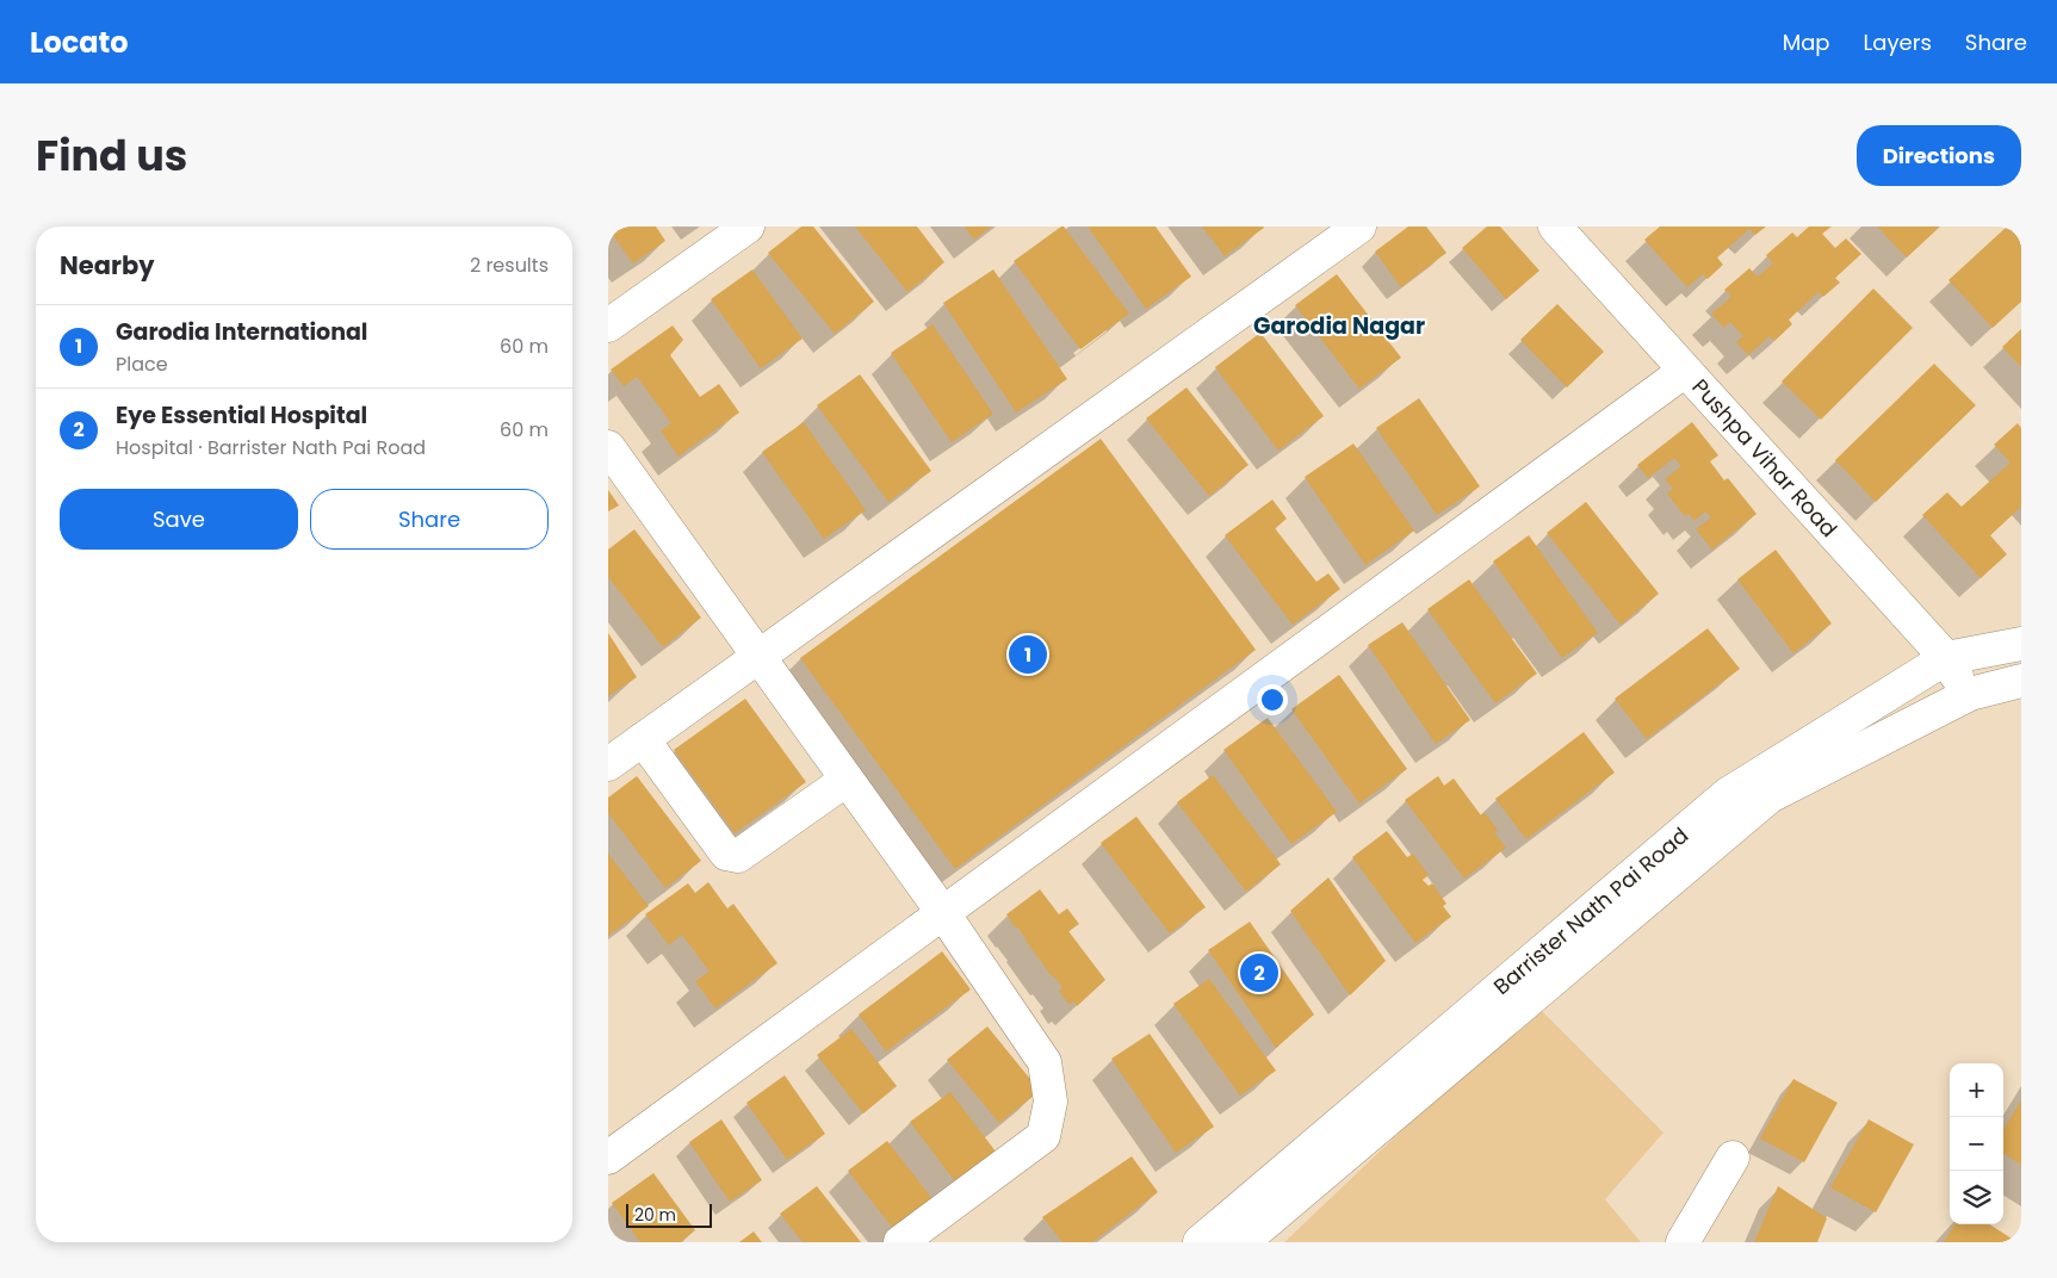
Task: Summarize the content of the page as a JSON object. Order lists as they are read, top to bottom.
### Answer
{
  "streets": {
    "street": ["Pushpa Vihar Road", "Barrister Nath Pai Road"]
  },
  "crossings": [
    ["Pushpa Vihar Road", "Barrister Nath Pai Road"]
  ],
  "districts": ["Garodia Nagar"],
  "scale_bar": "20 m",
  "page": {
    "header": "Locato",
    "nav": ["Map", "Layers", "Share"],
    "title": "Find us",
    "buttons": [
      "Directions",
      ["Save", "Share"]
    ],
    "heading": ["Nearby", "2 results"],
    "list": [
      {
        "mark": "1",
        "name": "Garodia International",
        "note": "Place",
        "value": "60 m"
      },
      {
        "mark": "2",
        "name": "Eye Essential Hospital",
        "note": "Hospital · Barrister Nath Pai Road",
        "value": "60 m"
      }
    ],
    "pins": ["1", "2"],
    "map_buttons": ["+", "−"],
    "scale": "20 m"
  }
}
